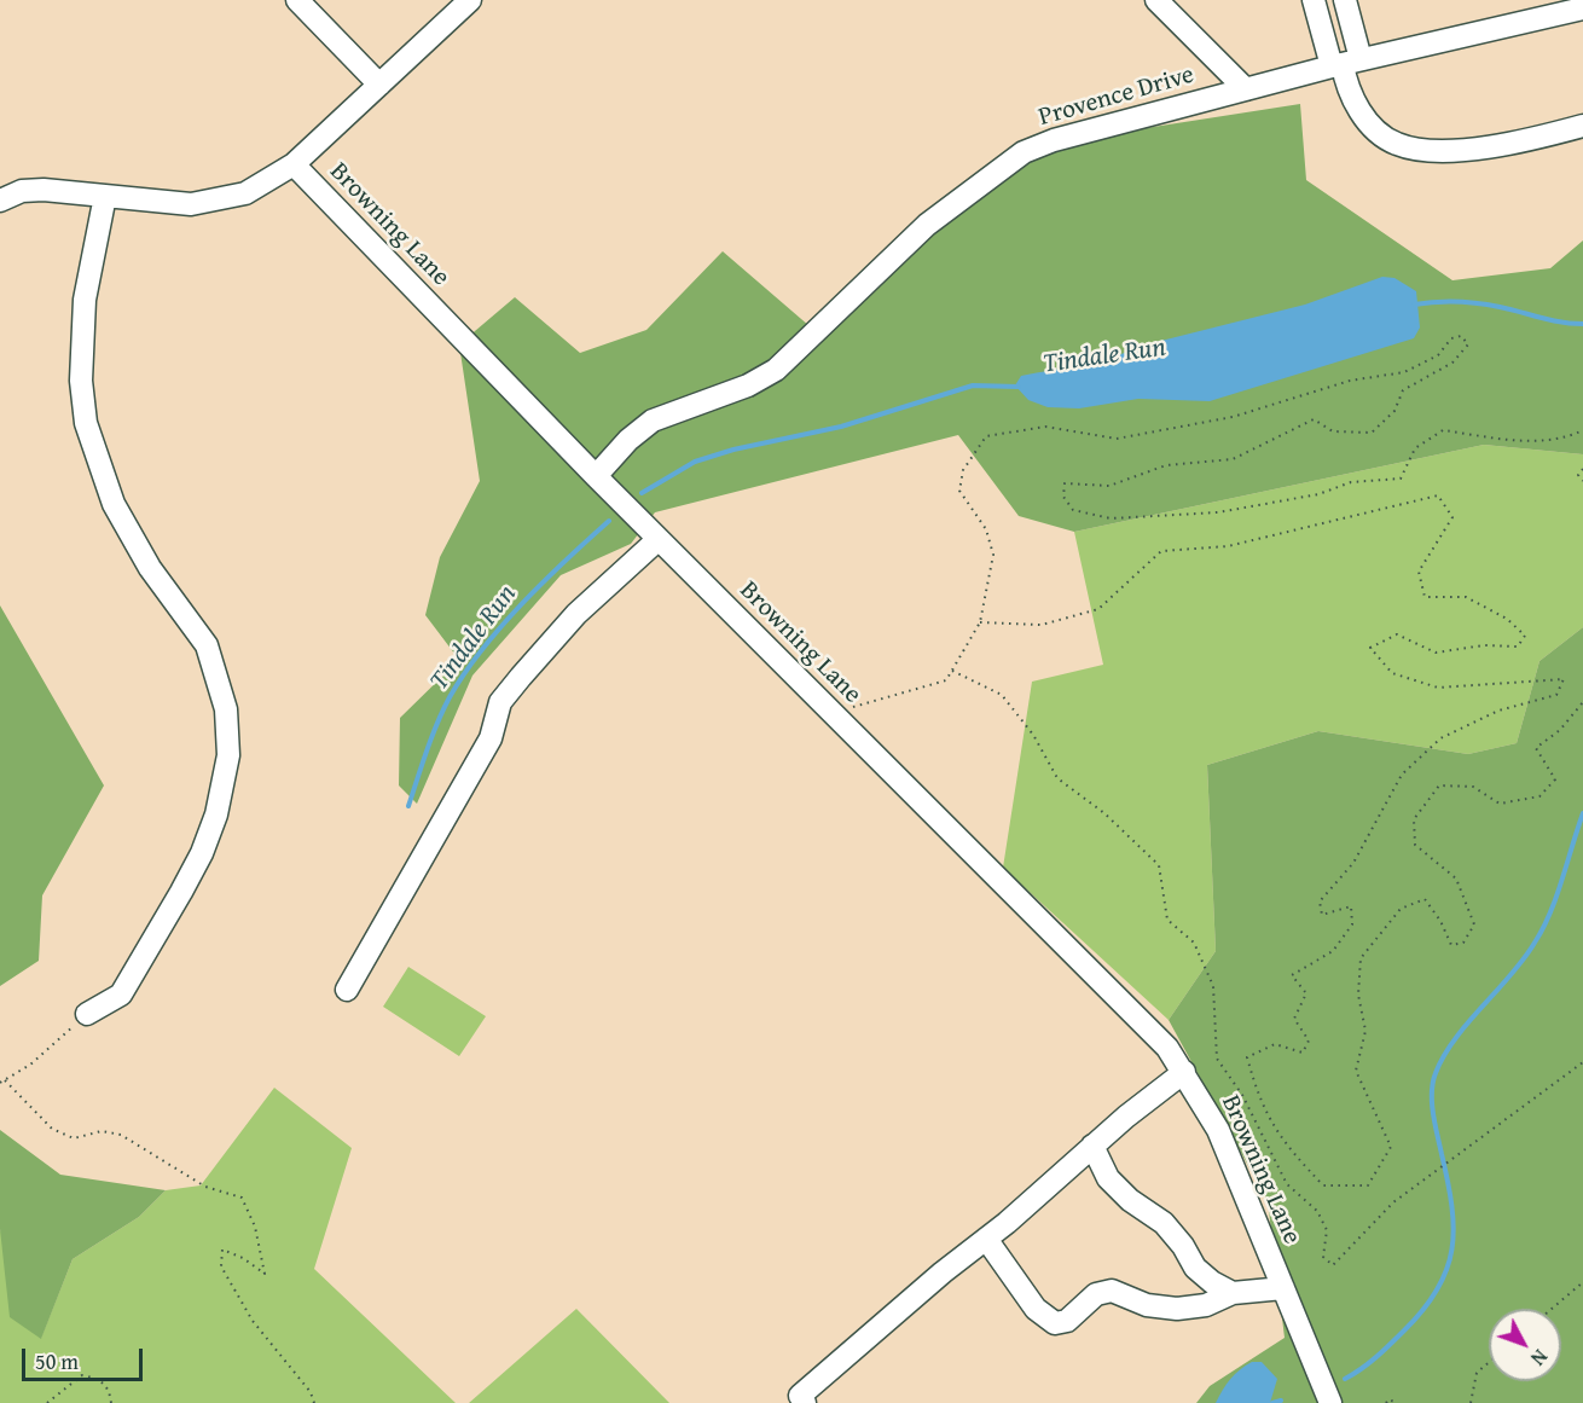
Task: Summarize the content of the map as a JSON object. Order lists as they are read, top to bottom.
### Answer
{
  "streets": {
    "street": ["Provence Drive", "Browning Lane"]
  },
  "crossings": [
    ["Provence Drive", "Browning Lane"]
  ],
  "water": ["Tindale Run"],
  "scale_bar": "50 m",
  "north": "bottom right"
}
